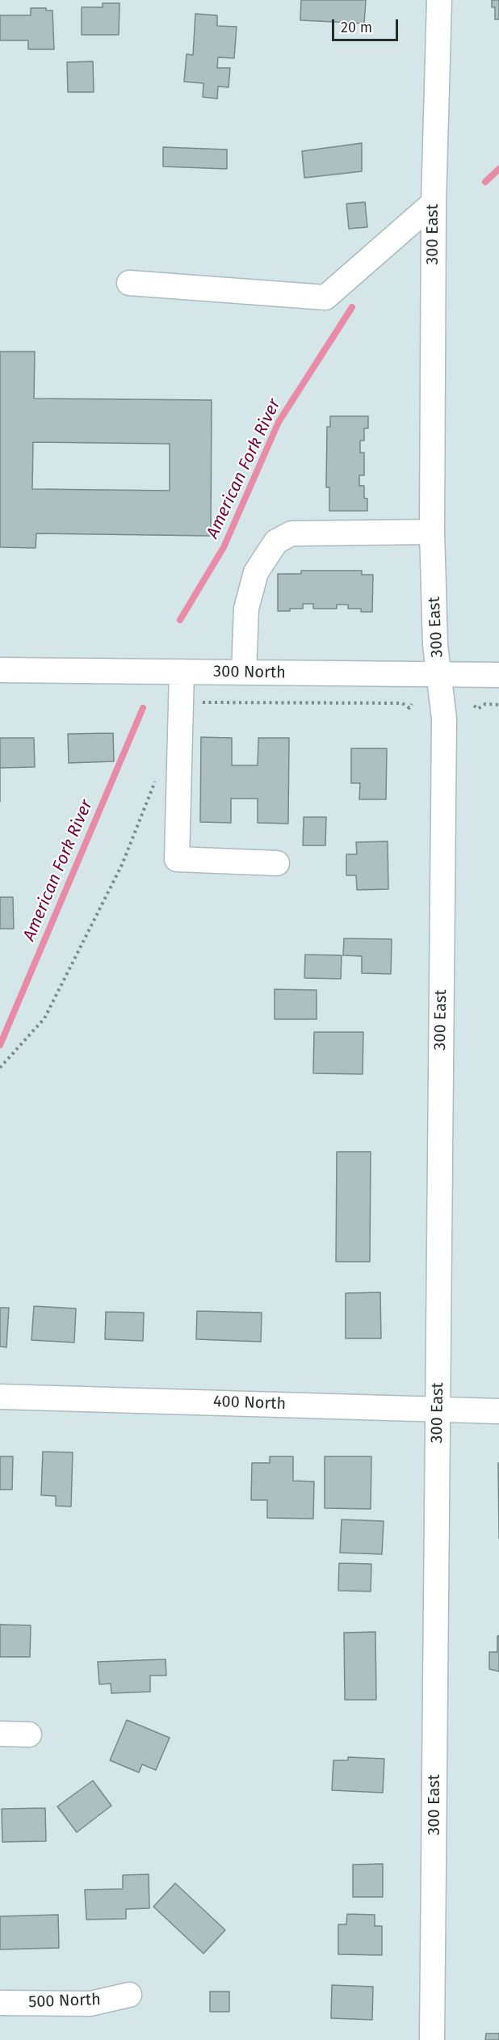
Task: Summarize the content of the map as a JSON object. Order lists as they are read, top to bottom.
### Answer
{
  "streets": {
    "street": [
      "300 East",
      "300 North",
      "400 North",
      "500 North"
    ]
  },
  "crossings": [
    ["300 East", "300 North"],
    ["300 East", "400 North"]
  ],
  "water": ["American Fork River"],
  "scale_bar": "20 m"
}
